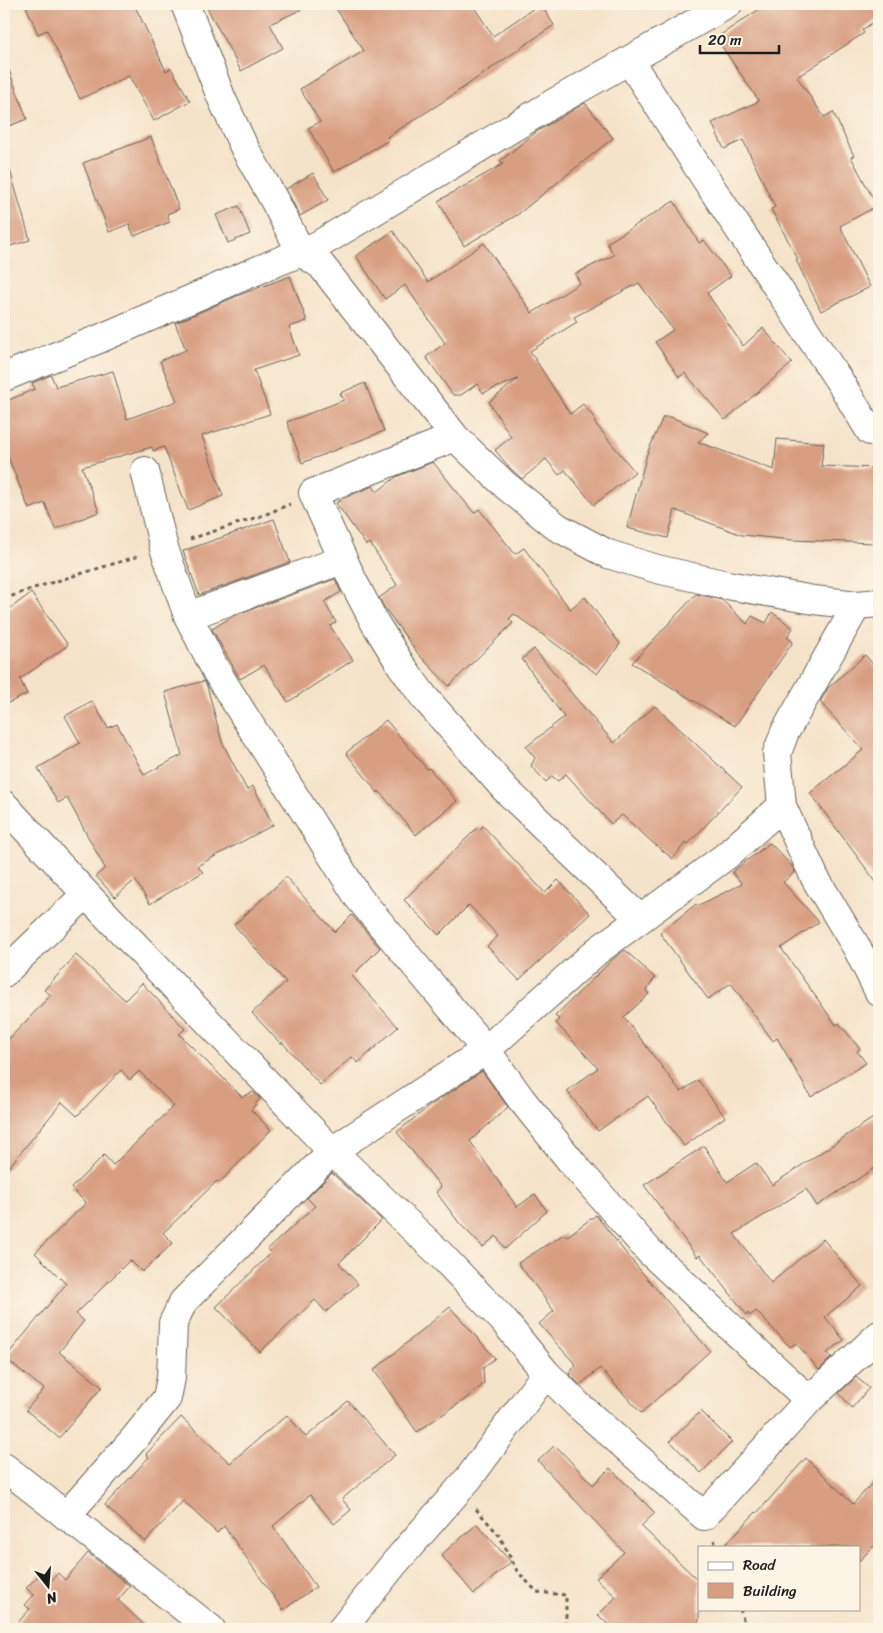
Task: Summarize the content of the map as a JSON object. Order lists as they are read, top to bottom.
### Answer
{
  "legend": ["Road", "Building"],
  "scale_bar": "20 m",
  "north": "bottom"
}
